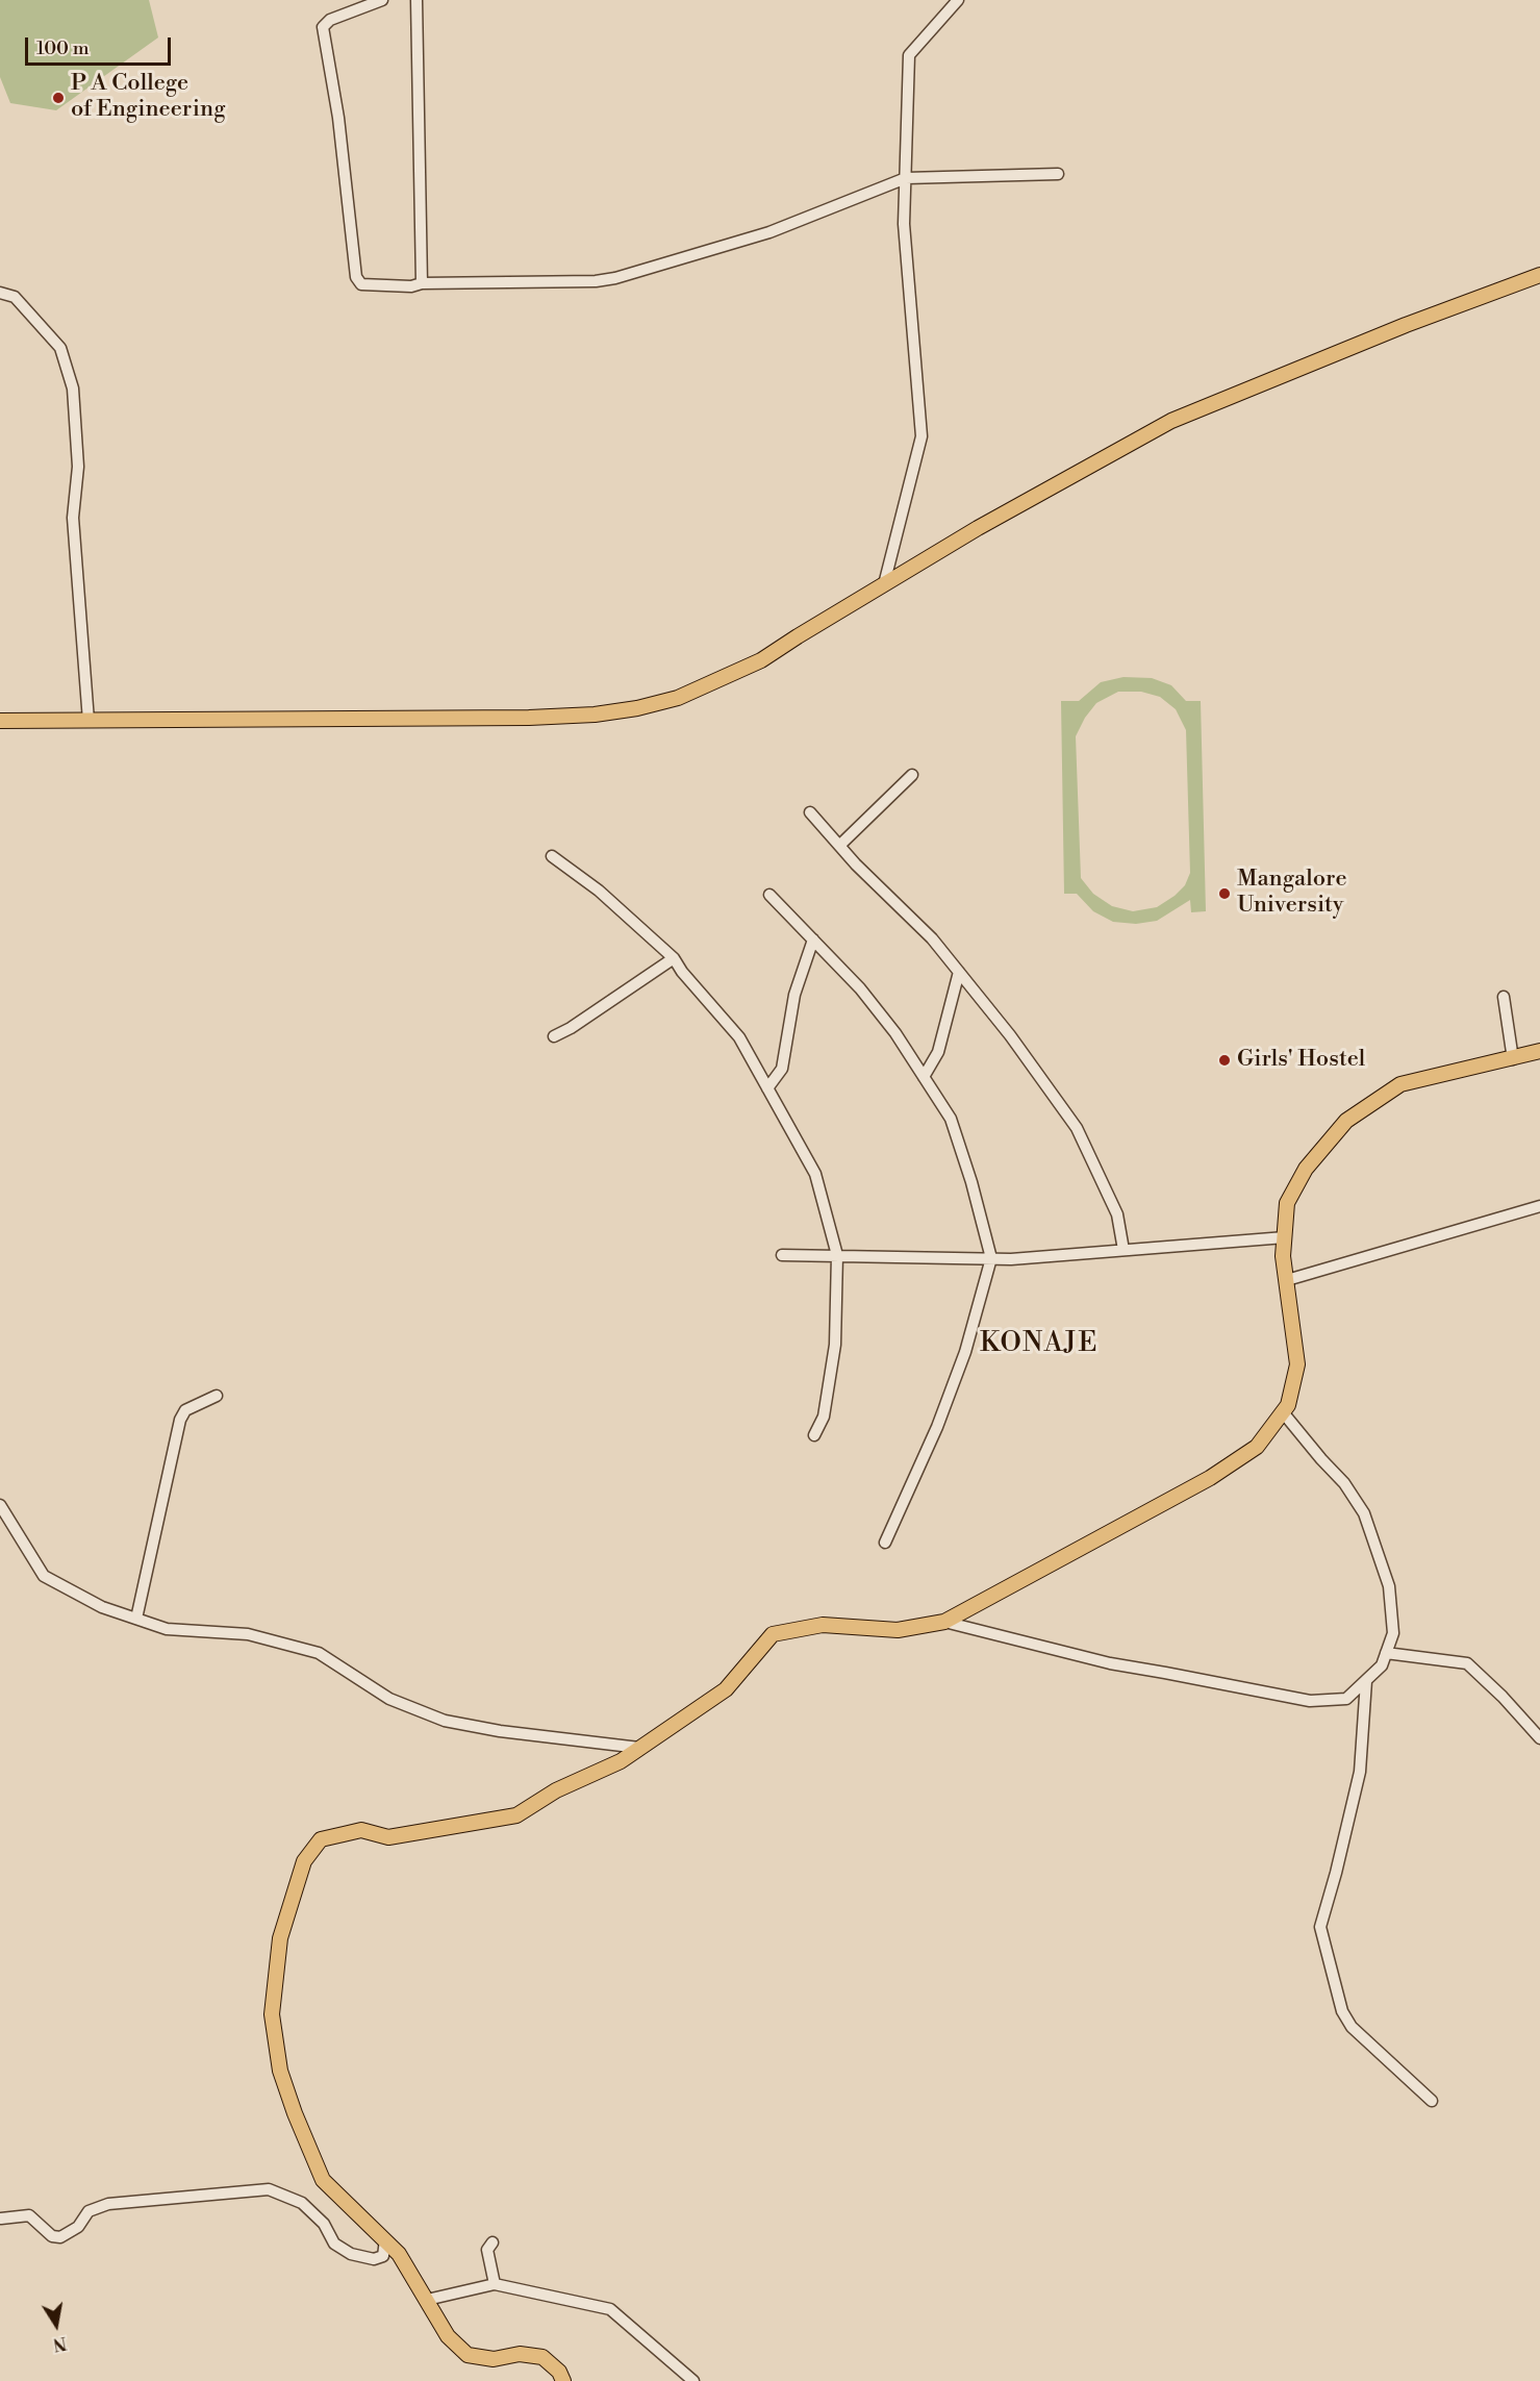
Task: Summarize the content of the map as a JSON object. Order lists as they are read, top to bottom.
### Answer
{
  "districts": ["KONAJE"],
  "places": ["P A College of Engineering", "Mangalore University", "Girls' Hostel"],
  "scale_bar": "100 m",
  "north": "bottom"
}
